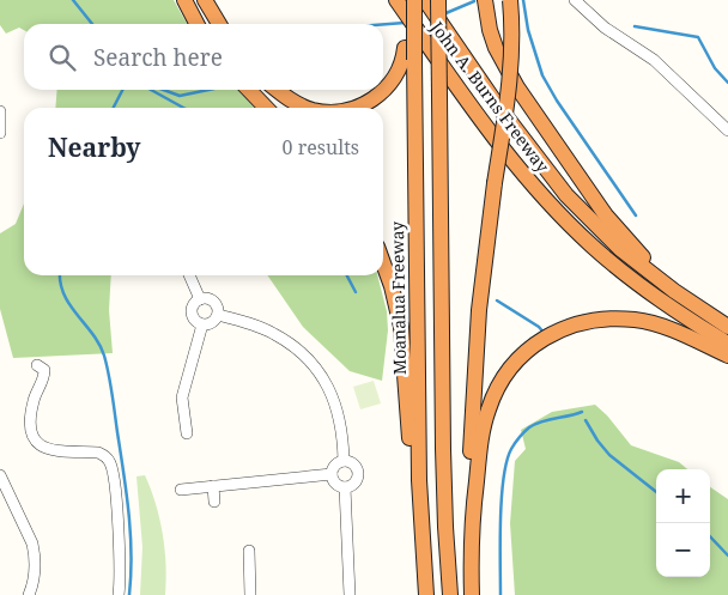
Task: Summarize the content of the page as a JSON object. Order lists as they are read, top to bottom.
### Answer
{
  "streets": {
    "highway": ["John A. Burns Freeway", "Moanalua Freeway"]
  },
  "crossings": [
    ["John A. Burns Freeway", "Moanalua Freeway"]
  ],
  "page": {
    "search": "Search here",
    "heading": ["Nearby", "0 results"],
    "map_buttons": ["+", "−"]
  }
}
